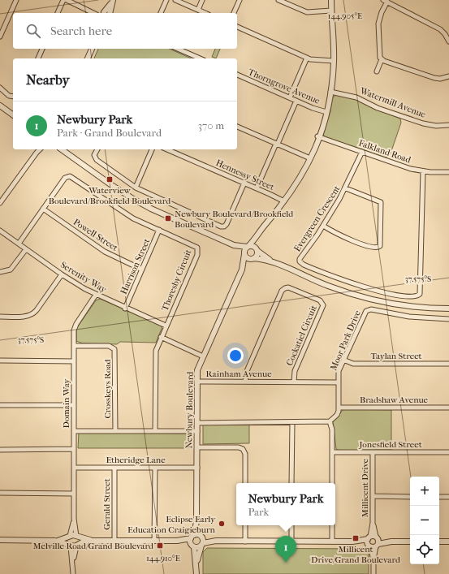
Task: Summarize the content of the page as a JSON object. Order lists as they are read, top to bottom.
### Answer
{
  "streets": {
    "street": [
      "Thorngrove Avenue",
      "Watermill Avenue",
      "Falkland Road",
      "Hennessy Street",
      "Evergreen Crescent",
      "Powell Street",
      "Harrison Street",
      "Serenity Way",
      "Thoresby Circuit",
      "Cockatiel Circuit",
      "Moor Park Drive",
      "Taylan Street",
      "Rainham Avenue",
      "Crosskeys Road",
      "Bradshaw Avenue",
      "Domain Way",
      "Newbury Boulevard",
      "Jonesfield Street",
      "Etheridge Lane",
      "Millicent Drive",
      "Gerald Street"
    ]
  },
  "crossings": [
    ["Falkland Road", "Evergreen Crescent"],
    ["Powell Street", "Harrison Street"],
    ["Powell Street", "Thoresby Circuit"],
    ["Harrison Street", "Serenity Way"],
    ["Harrison Street", "Thoresby Circuit"],
    ["Serenity Way", "Thoresby Circuit"],
    ["Serenity Way", "Domain Way"],
    ["Cockatiel Circuit", "Rainham Avenue"],
    ["Moor Park Drive", "Taylan Street"],
    ["Moor Park Drive", "Rainham Avenue"],
    ["Moor Park Drive", "Bradshaw Avenue"],
    ["Rainham Avenue", "Newbury Boulevard"],
    ["Crosskeys Road", "Domain Way"],
    ["Domain Way", "Etheridge Lane"],
    ["Newbury Boulevard", "Etheridge Lane"],
    ["Jonesfield Street", "Millicent Drive"],
    ["Etheridge Lane", "Gerald Street"]
  ],
  "places": {
    "transit": [
      "Waterview Boulevard/Brookfield Boulevard",
      "Newbury Boulevard/Brookfield Boulevard",
      "Millicent Drive/Grand Boulevard",
      "Melville Road/Grand Boulevard"
    ],
    "other": ["Eclipse Early Education Craigieburn"]
  },
  "page": {
    "search": "Search here",
    "heading": "Nearby",
    "list": [
      {
        "mark": "1",
        "name": "Newbury Park",
        "note": "Park · Grand Boulevard",
        "value": "370 m"
      }
    ],
    "map_buttons": ["+", "−"],
    "popup": ["Newbury Park", "Park"],
    "pins": "1"
  },
  "coordinates": ["144.905°E", "37.575°S", "144.910°E"]
}
